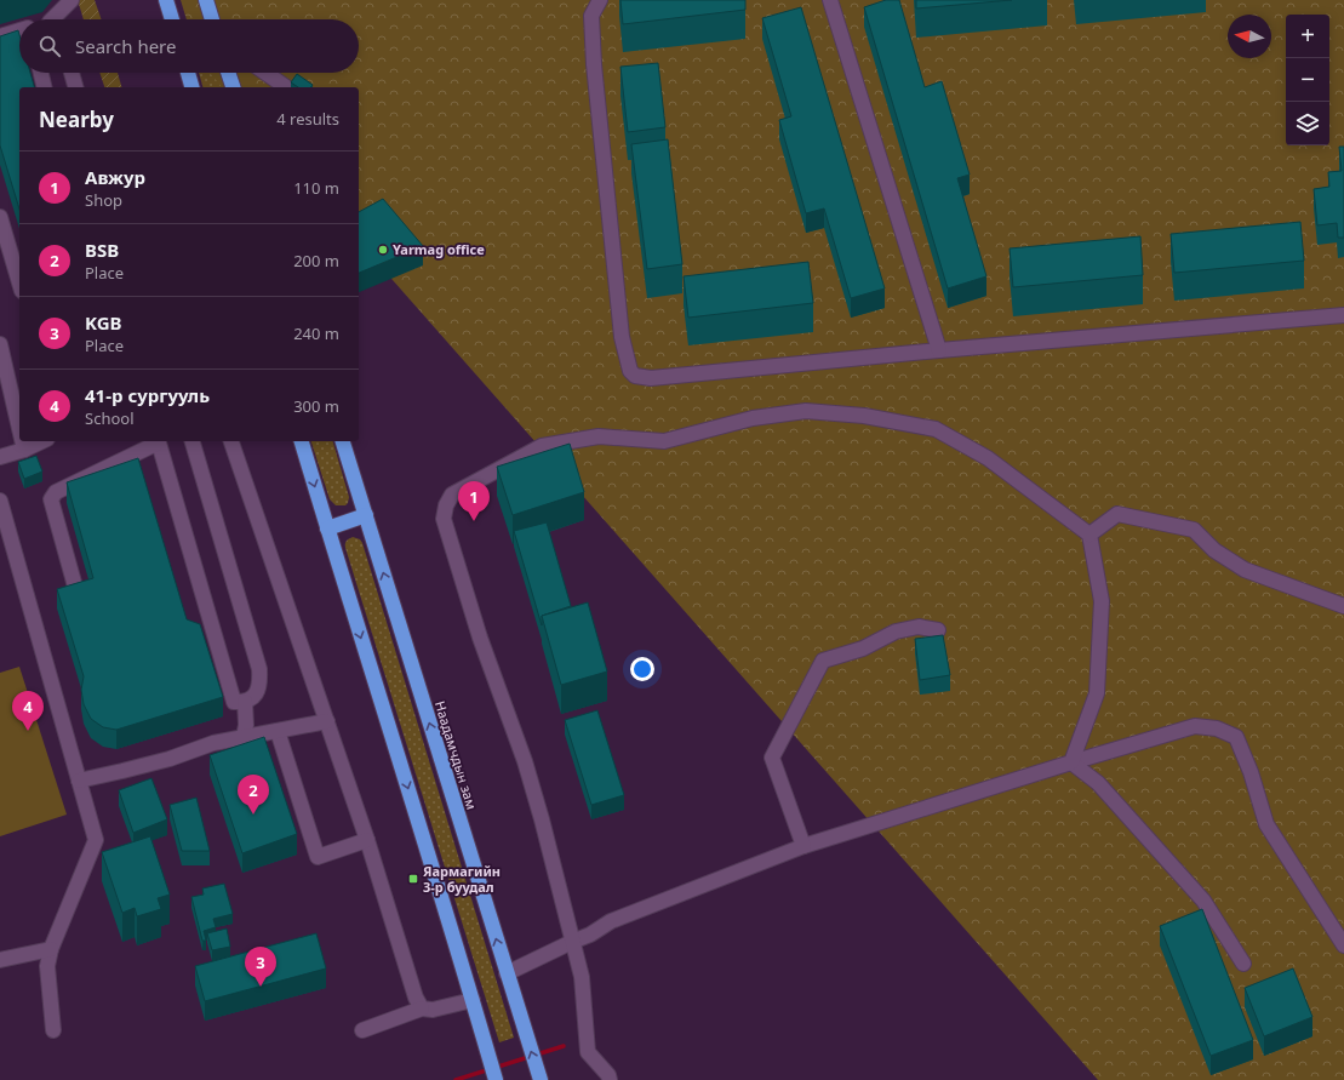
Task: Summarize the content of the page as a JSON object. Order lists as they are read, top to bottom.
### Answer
{
  "streets": {
    "highway": ["Наадамчдын зам"]
  },
  "places": {
    "other": ["Yarmag office"],
    "transit": ["Яармагийн 3-р буудал"]
  },
  "north": "left",
  "page": {
    "map_buttons": ["+", "−"],
    "search": "Search here",
    "heading": ["Nearby", "4 results"],
    "list": [
      {
        "mark": "1",
        "name": "Авжур",
        "note": "Shop",
        "value": "110 m"
      },
      {
        "mark": "2",
        "name": "BSB",
        "note": "Place",
        "value": "200 m"
      },
      {
        "mark": "3",
        "name": "KGB",
        "note": "Place",
        "value": "240 m"
      },
      {
        "mark": "4",
        "name": "41-р сургууль",
        "note": "School",
        "value": "300 m"
      }
    ],
    "pins": [
      "1",
      "4",
      "2",
      "3"
    ]
  }
}
